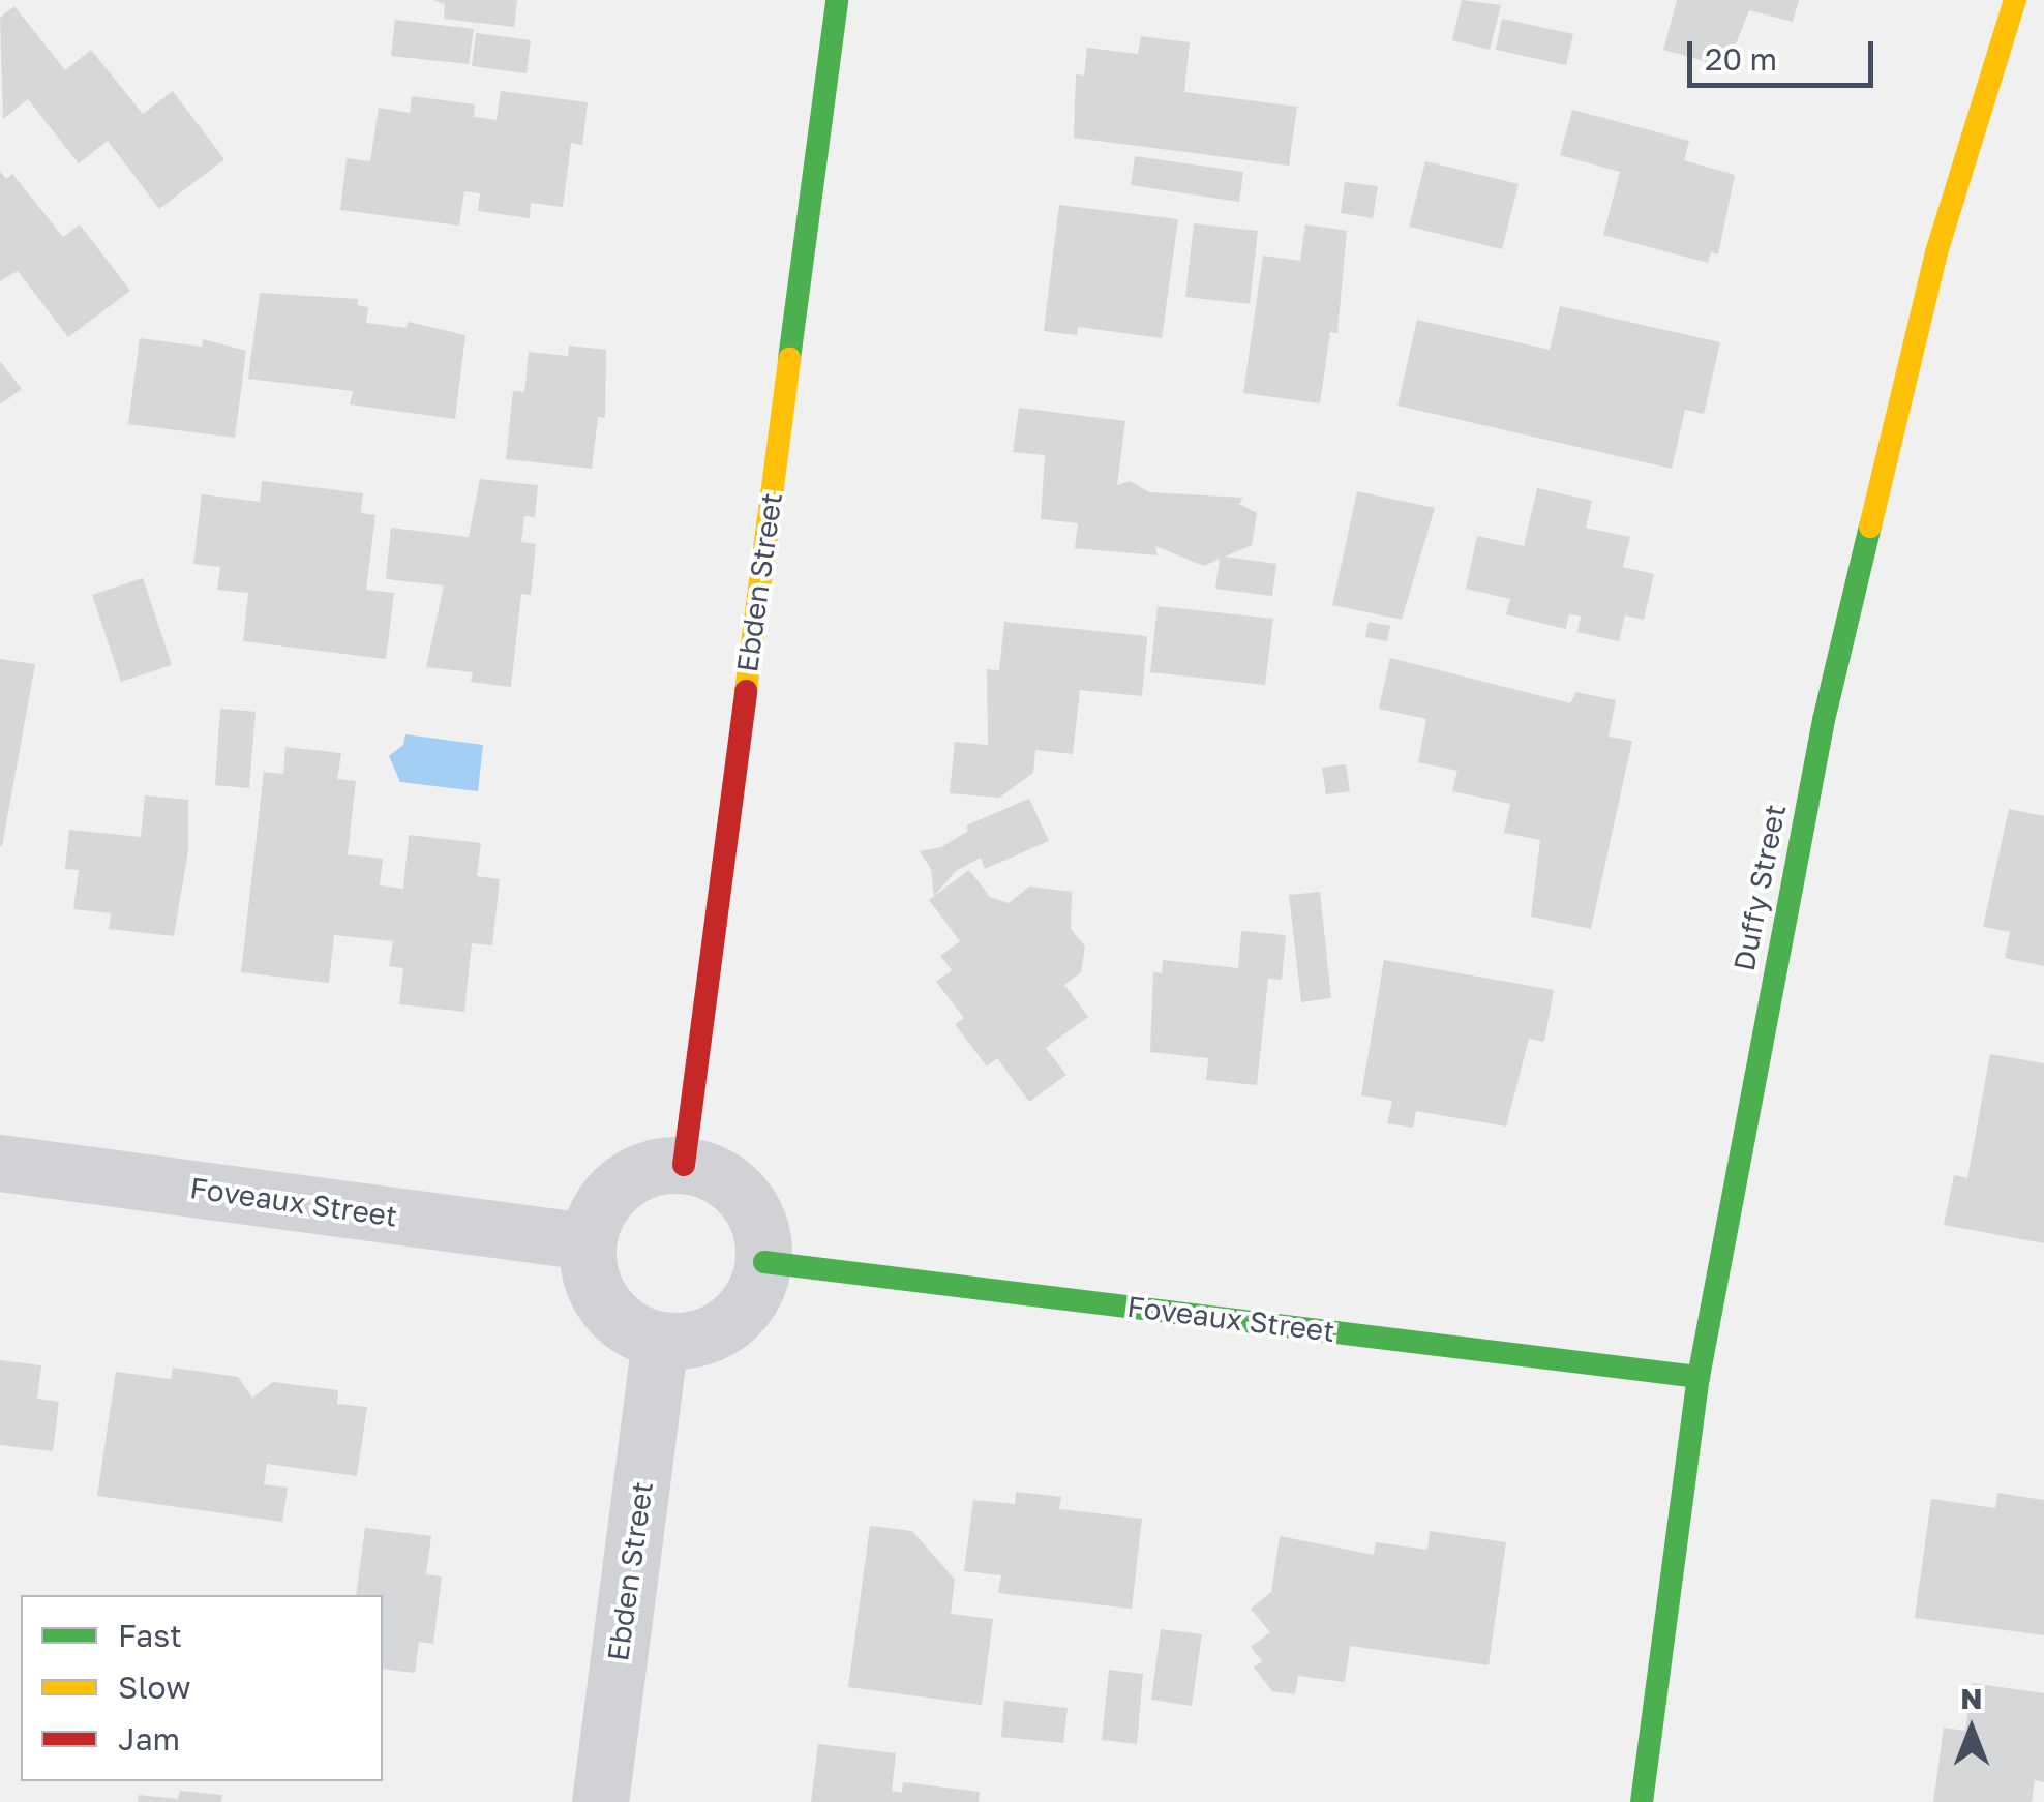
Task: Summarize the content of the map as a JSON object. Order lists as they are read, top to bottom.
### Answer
{
  "streets": {
    "street": ["Ebden Street", "Duffy Street", "Foveaux Street"]
  },
  "crossings": [
    ["Ebden Street", "Foveaux Street"],
    ["Duffy Street", "Foveaux Street"]
  ],
  "legend": ["Fast", "Slow", "Jam"],
  "scale_bar": "20 m",
  "north": "top"
}
